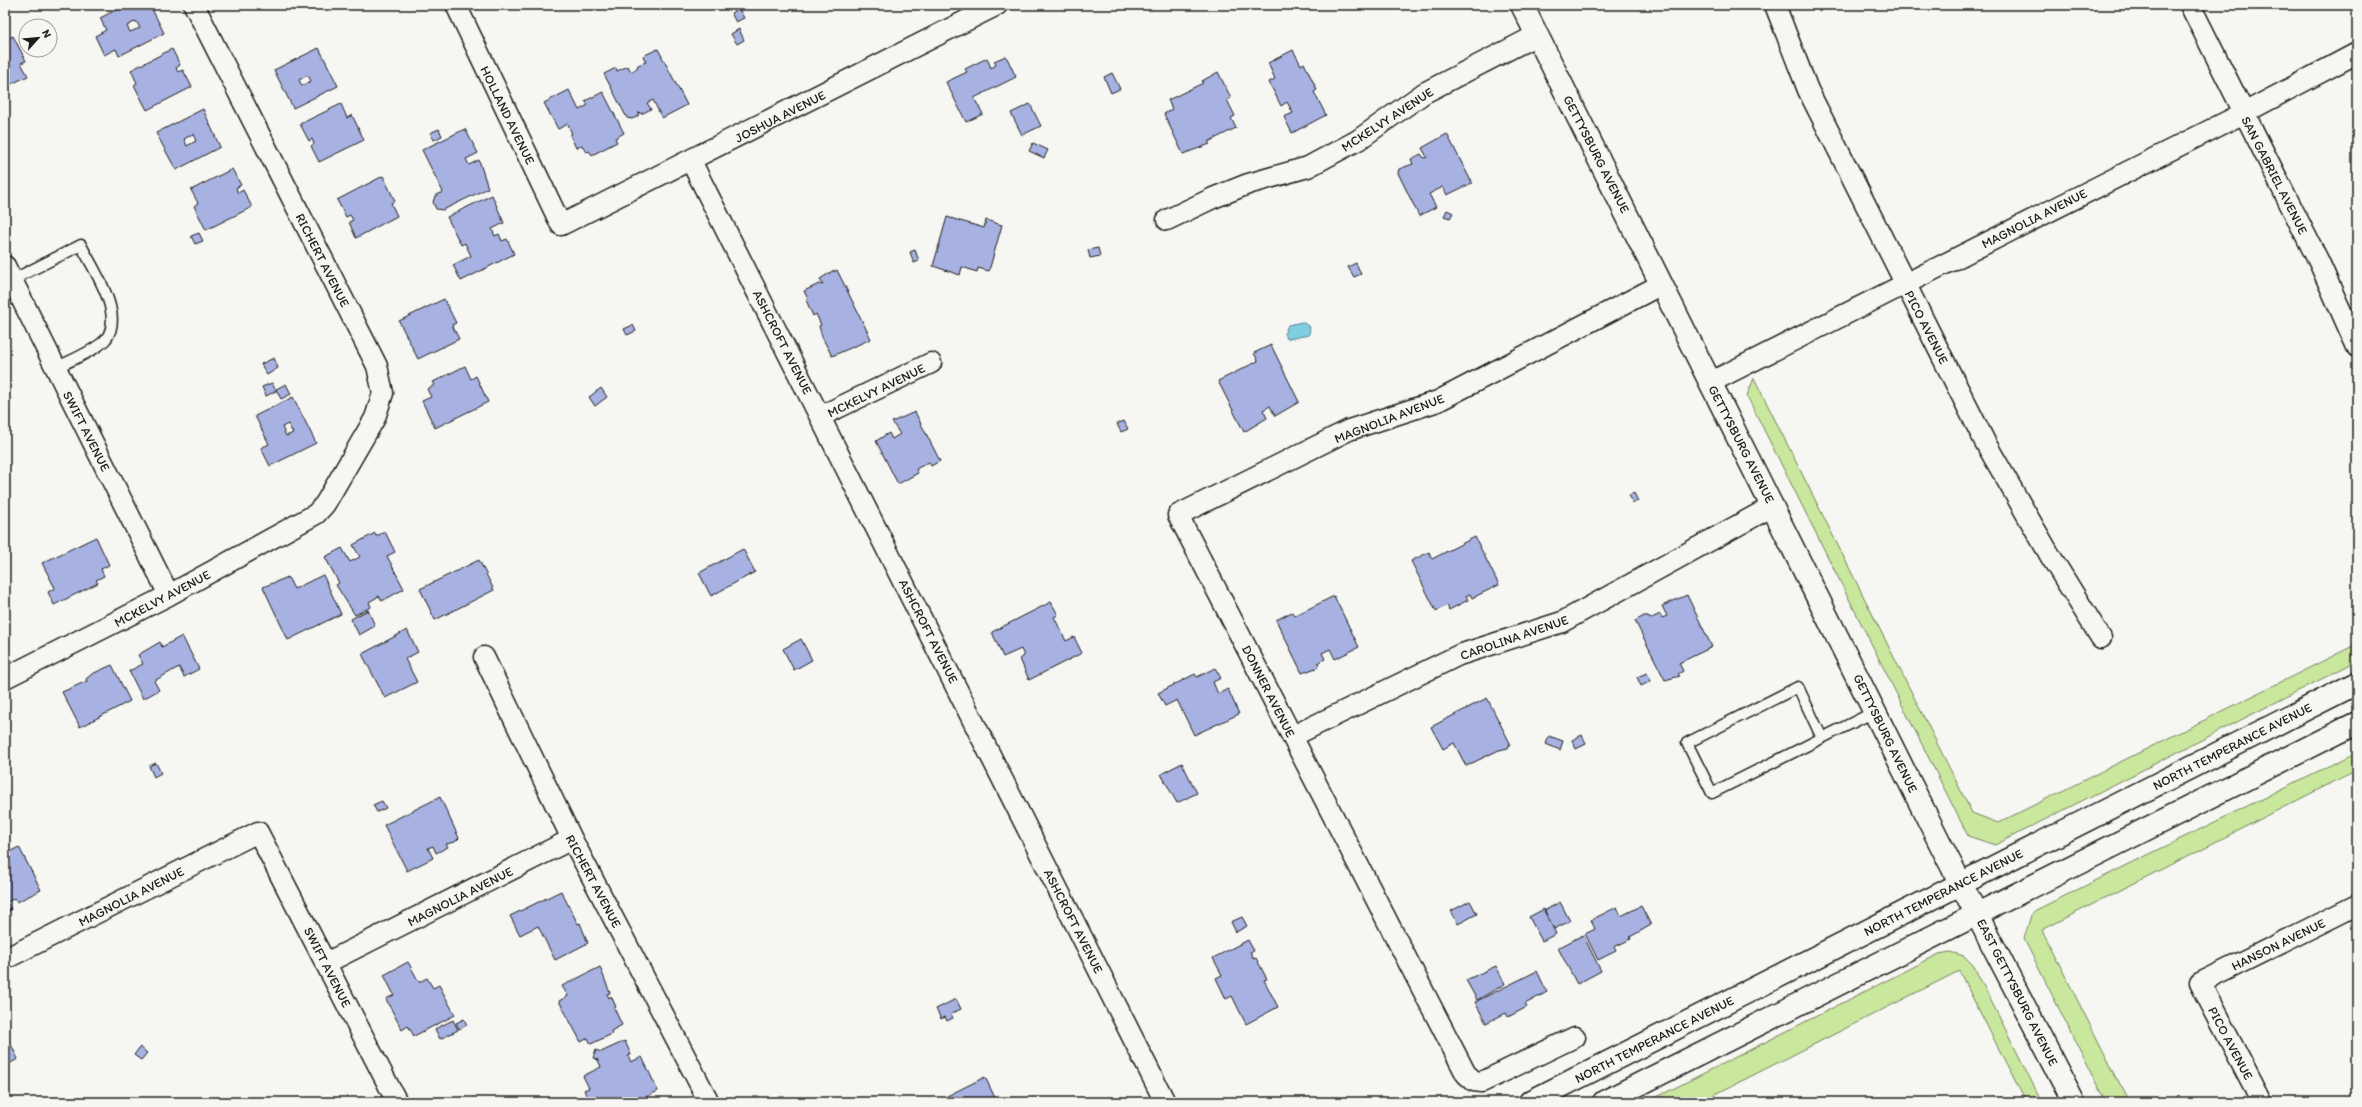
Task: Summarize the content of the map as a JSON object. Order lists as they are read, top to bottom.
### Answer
{
  "streets": {
    "main road": ["GETTYSBURG AVENUE", "NORTH TEMPERANCE AVENUE", "EAST GETTYSBURG AVENUE"],
    "street": [
      "HOLLAND AVENUE",
      "JOSHUA AVENUE",
      "MCKELVY AVENUE",
      "SAN GABRIEL AVENUE",
      "MAGNOLIA AVENUE",
      "RICHERT AVENUE",
      "PICO AVENUE",
      "ASHCROFT AVENUE",
      "SWIFT AVENUE",
      "CAROLINA AVENUE",
      "DONNER AVENUE",
      "HANSON AVENUE"
    ]
  },
  "crossings": [
    ["HOLLAND AVENUE", "JOSHUA AVENUE"],
    ["JOSHUA AVENUE", "ASHCROFT AVENUE"],
    ["MCKELVY AVENUE", "GETTYSBURG AVENUE"],
    ["MCKELVY AVENUE", "RICHERT AVENUE"],
    ["MCKELVY AVENUE", "ASHCROFT AVENUE"],
    ["MCKELVY AVENUE", "SWIFT AVENUE"],
    ["GETTYSBURG AVENUE", "MAGNOLIA AVENUE"],
    ["GETTYSBURG AVENUE", "CAROLINA AVENUE"],
    ["GETTYSBURG AVENUE", "NORTH TEMPERANCE AVENUE"],
    ["GETTYSBURG AVENUE", "EAST GETTYSBURG AVENUE"],
    ["SAN GABRIEL AVENUE", "MAGNOLIA AVENUE"],
    ["MAGNOLIA AVENUE", "RICHERT AVENUE"],
    ["MAGNOLIA AVENUE", "PICO AVENUE"],
    ["MAGNOLIA AVENUE", "SWIFT AVENUE"],
    ["MAGNOLIA AVENUE", "DONNER AVENUE"],
    ["PICO AVENUE", "HANSON AVENUE"],
    ["CAROLINA AVENUE", "DONNER AVENUE"],
    ["NORTH TEMPERANCE AVENUE", "EAST GETTYSBURG AVENUE"]
  ],
  "north": "top right"
}
